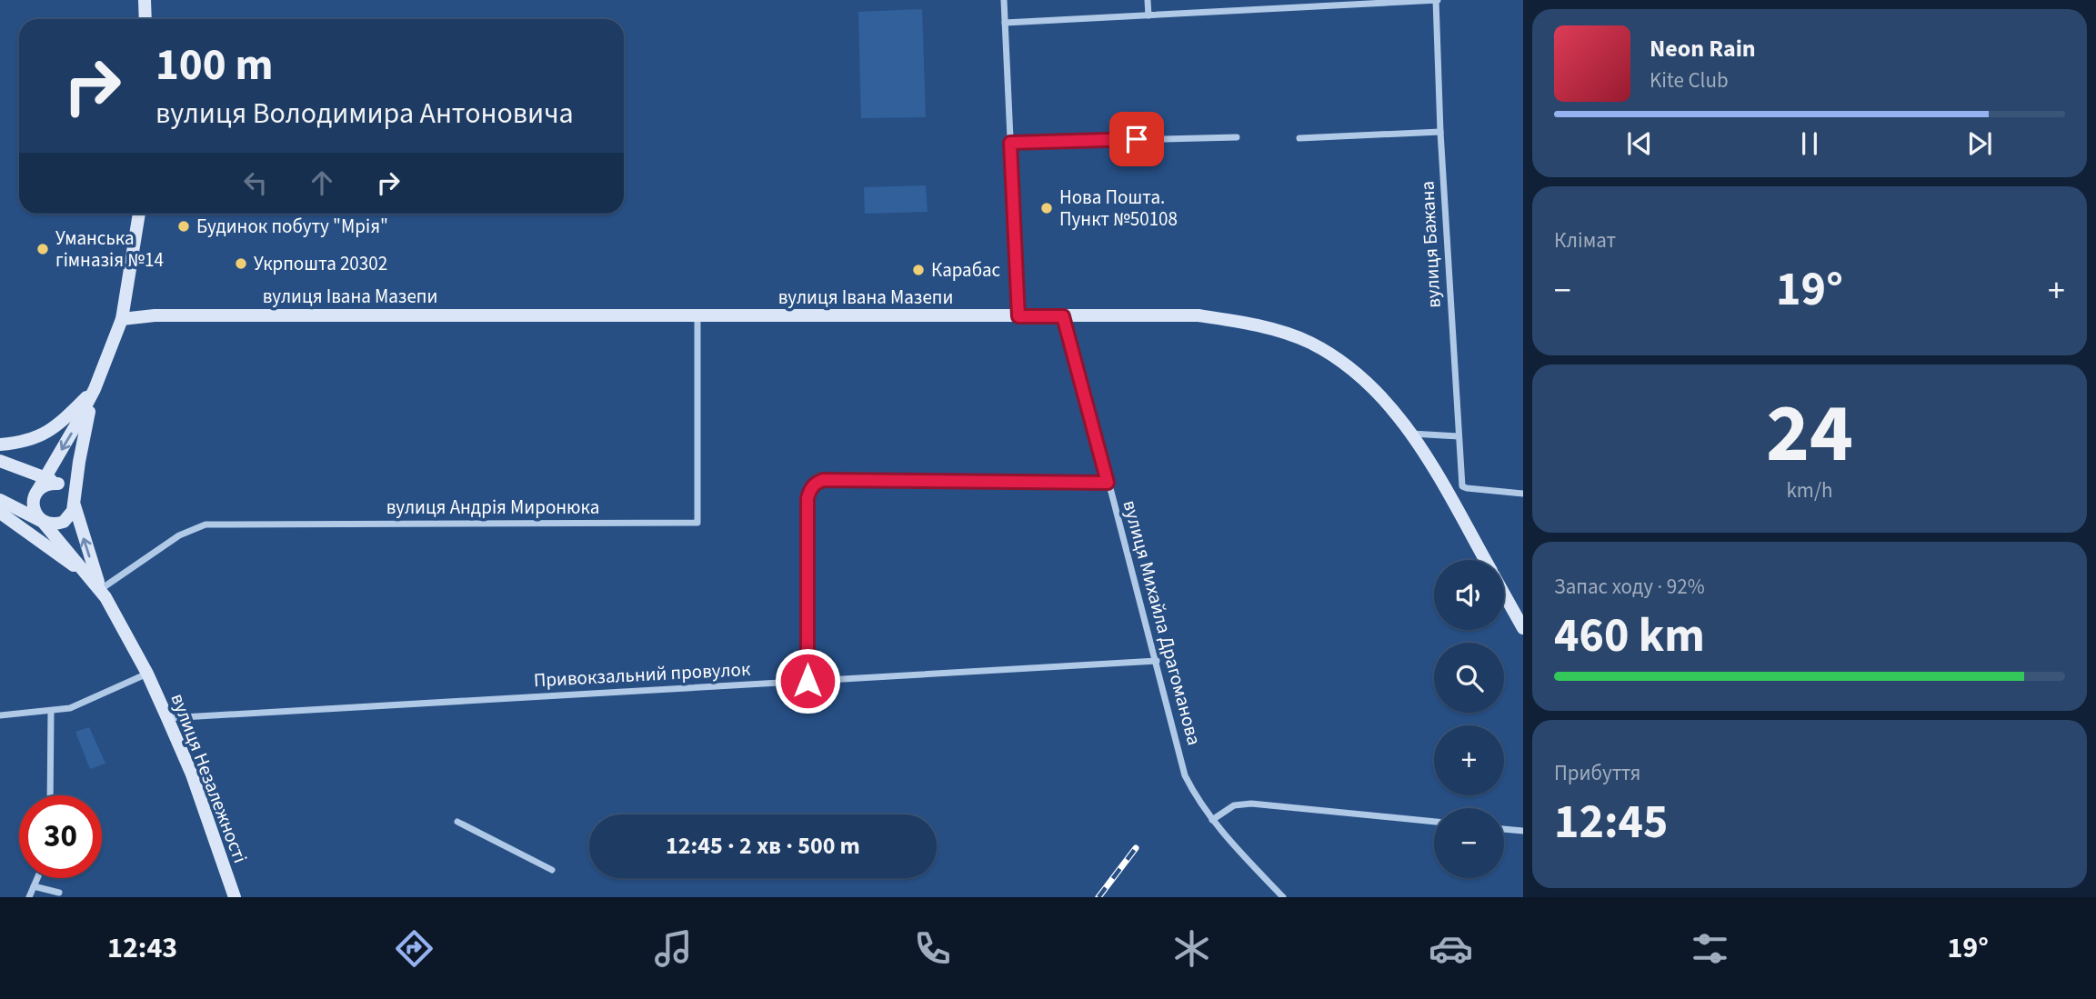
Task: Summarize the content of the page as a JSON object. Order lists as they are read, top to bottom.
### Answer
{
  "streets": {
    "main road": ["вулиця Івана Мазепи", "вулиця Незалежності"],
    "street": [
      "вулиця Бажана",
      "вулиця Андрія Миронюка",
      "вулиця Михайла Драгоманова",
      "Привокзальний провулок"
    ]
  },
  "crossings": [
    ["вулиця Івана Мазепи", "вулиця Андрія Миронюка"],
    ["вулиця Івана Мазепи", "вулиця Михайла Драгоманова"],
    ["вулиця Андрія Миронюка", "вулиця Незалежності"],
    ["вулиця Михайла Драгоманова", "Привокзальний провулок"],
    ["Привокзальний провулок", "вулиця Незалежності"]
  ],
  "places": [
    "Нова Пошта. Пункт №50108",
    "Будинок побуту \"Мрія\"",
    "Уманська гімназія №14",
    "Укрпошта 20302",
    "Карабас"
  ],
  "page": {
    "turn": ["100 m", "вулиця Володимира Антоновича"],
    "song": ["Neon Rain", "Kite Club"],
    "tile": [
      "Клімат",
      ["24", "km/h"],
      ["Запас ходу · 92%", "460 km"],
      ["Прибуття", "12:45"]
    ],
    "heat": ["−", "19°", "+"],
    "map_buttons": ["+", "−"],
    "limit": "30",
    "trip": "12:45 · 2 хв · 500 m",
    "tabs": ["12:43", "19°"]
  }
}
